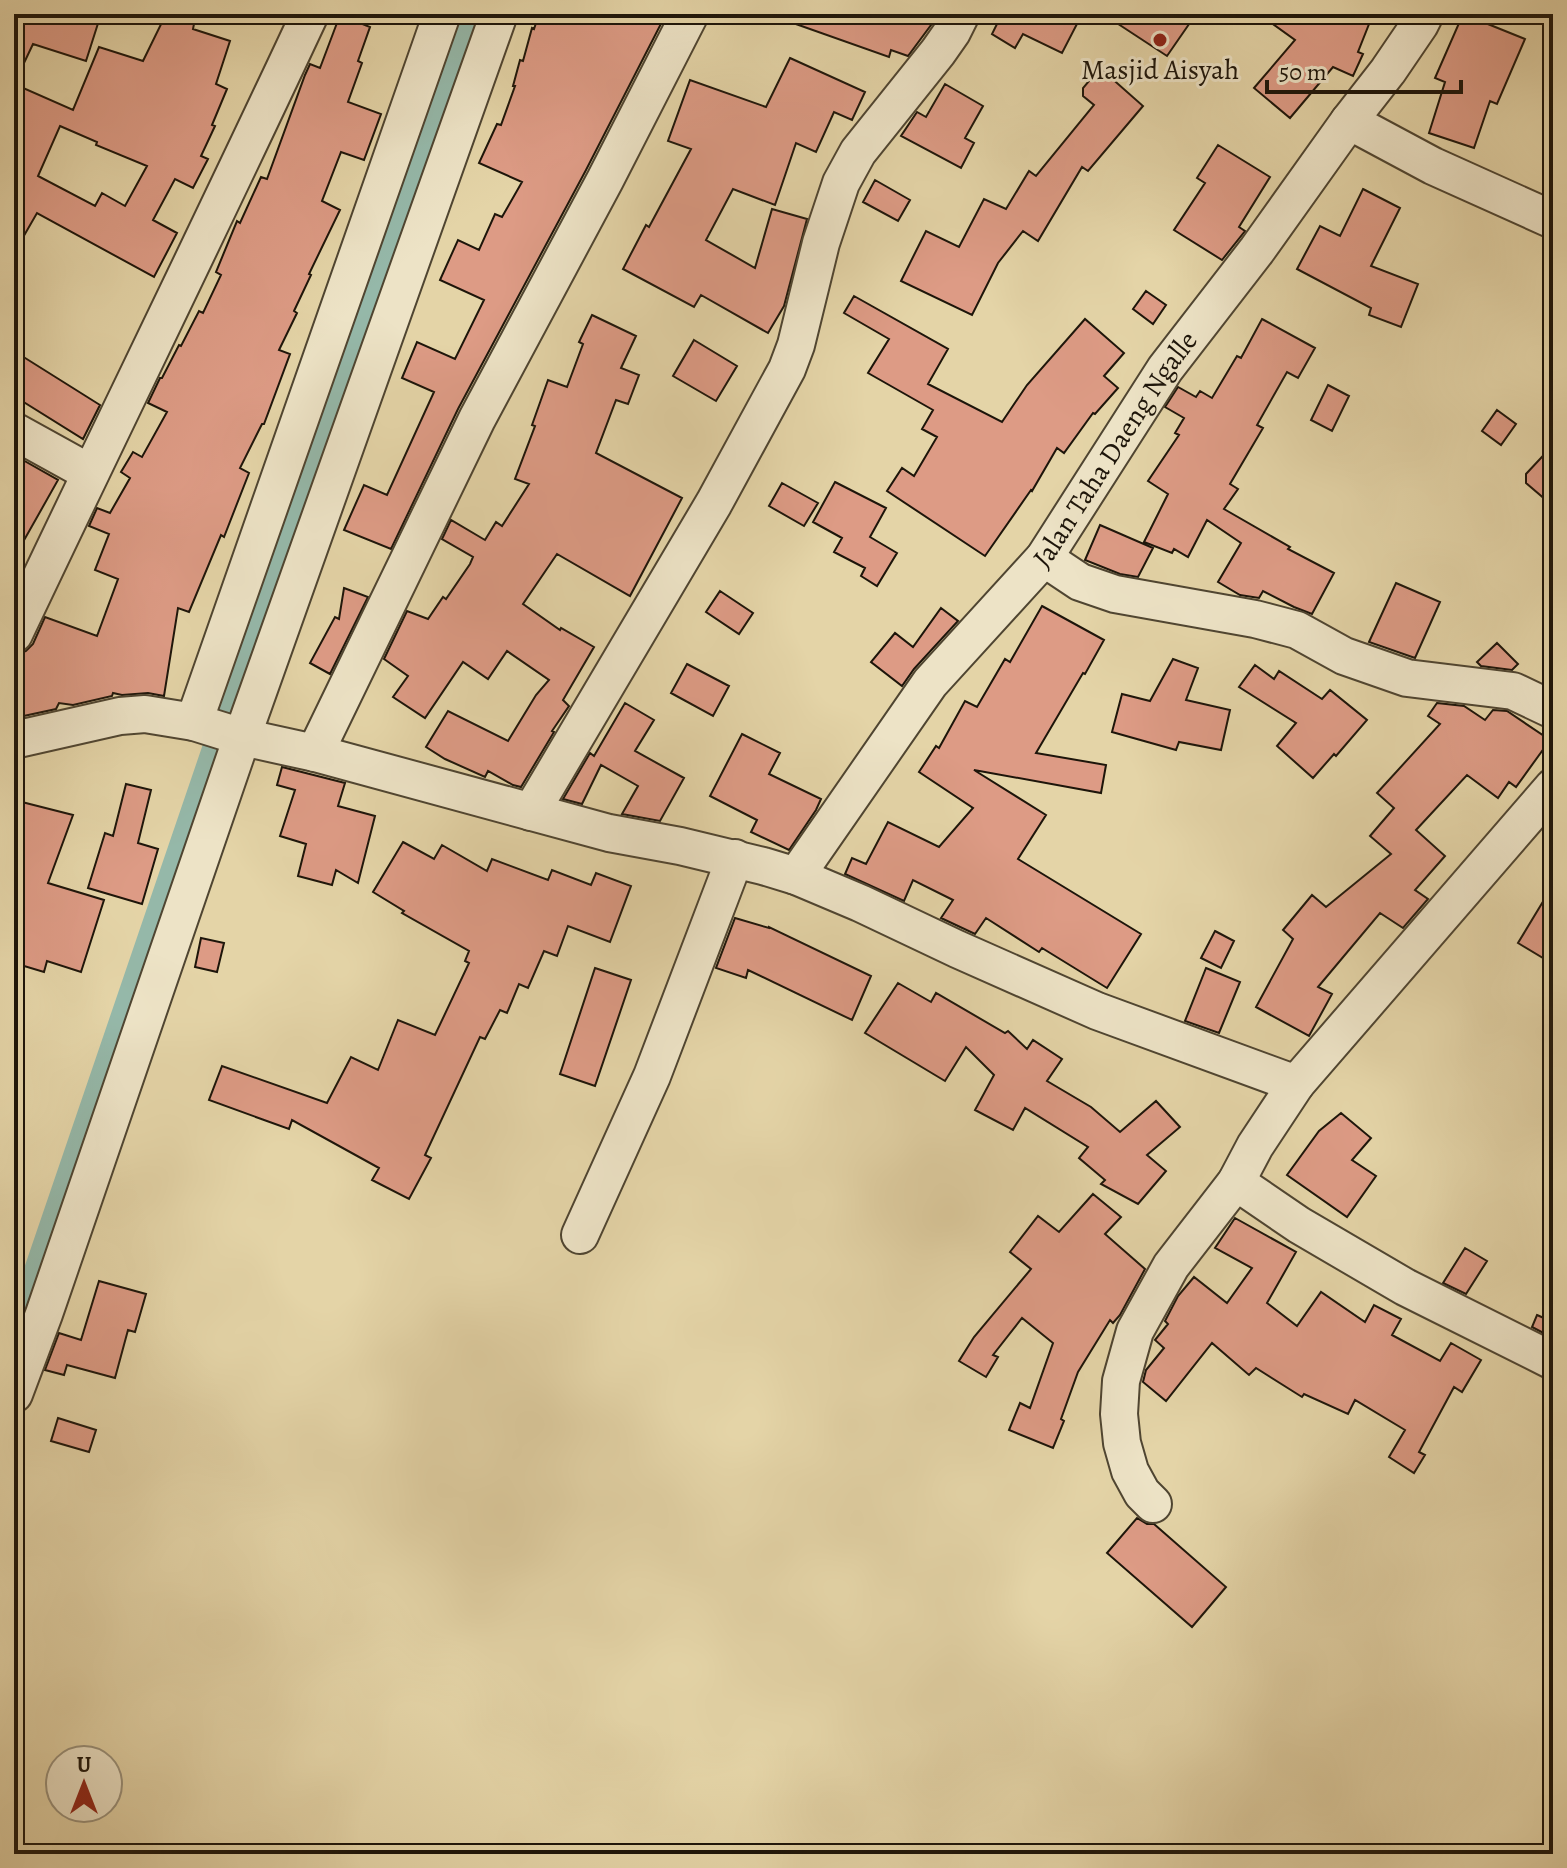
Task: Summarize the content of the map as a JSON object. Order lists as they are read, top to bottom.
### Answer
{
  "streets": {
    "street": ["Jalan Taha Daeng Ngalle"]
  },
  "places": ["Masjid Aisyah"],
  "scale_bar": "50 m",
  "north": "top"
}
